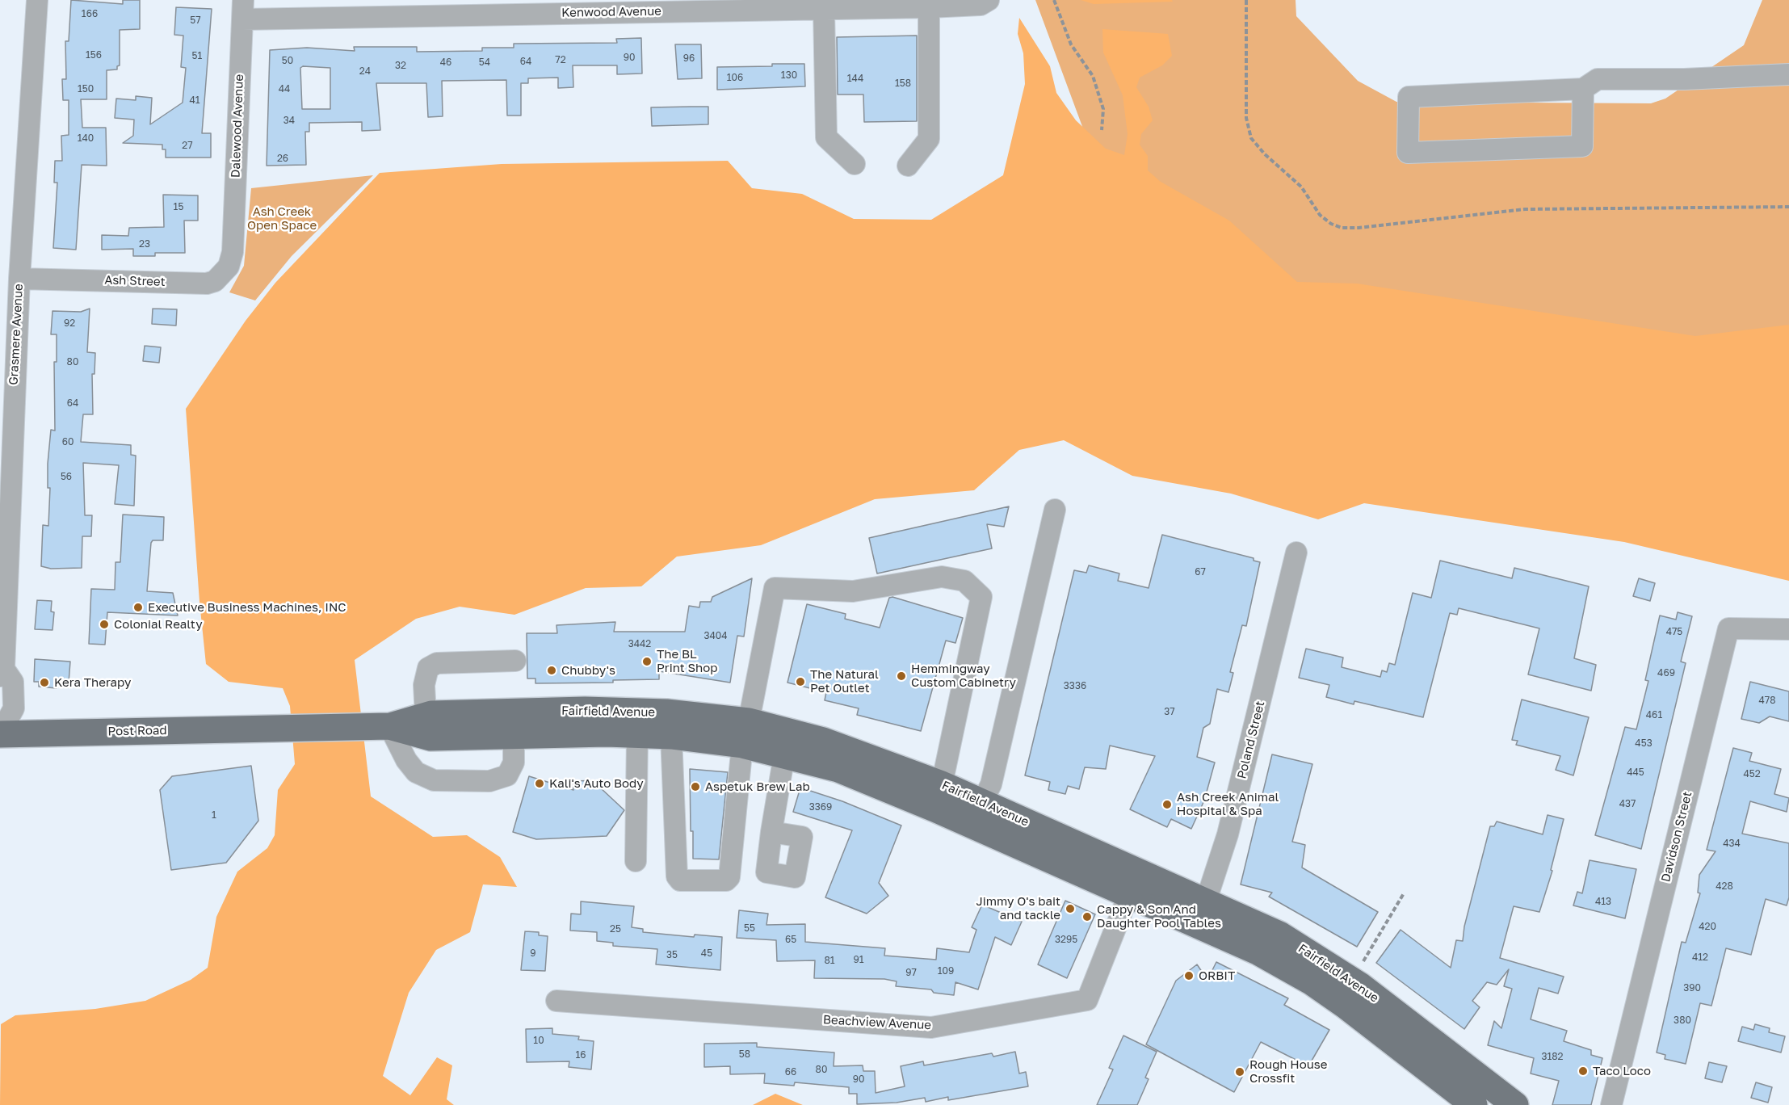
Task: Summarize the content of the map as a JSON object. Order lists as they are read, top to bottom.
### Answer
{
  "streets": {
    "main road": ["Fairfield Avenue", "Post Road"],
    "street": [
      "Kenwood Avenue",
      "Dalewood Avenue",
      "Ash Street",
      "Grasmere Avenue",
      "Poland Street",
      "Davidson Street",
      "Beachview Avenue"
    ]
  },
  "crossings": [
    ["Kenwood Avenue", "Dalewood Avenue"],
    ["Dalewood Avenue", "Ash Street"],
    ["Ash Street", "Grasmere Avenue"],
    ["Grasmere Avenue", "Post Road"],
    ["Fairfield Avenue", "Post Road"],
    ["Fairfield Avenue", "Poland Street"],
    ["Fairfield Avenue", "Beachview Avenue"]
  ],
  "parks": ["Ash Creek Open Space"],
  "places": [
    "Executive Business Machines, INC",
    "Colonial Realty",
    "The BL Print Shop",
    "Chubby's",
    "Hemmingway Custom Cabinetry",
    "The Natural Pet Outlet",
    "Kera Therapy",
    "Kali's Auto Body",
    "Aspetuk Brew Lab",
    "Ash Creek Animal Hospital & Spa",
    "Jimmy O's bait and tackle",
    "Cappy & Son And Daughter Pool Tables",
    "ORBIT",
    "Taco Loco",
    "Rough House Crossfit"
  ],
  "house_numbers": [
    "166",
    "57",
    "156",
    "51",
    "90",
    "96",
    "72",
    "50",
    "64",
    "46",
    "54",
    "32",
    "24",
    "130",
    "106",
    "144",
    "158",
    "150",
    "44",
    "41",
    "34",
    "140",
    "27",
    "26",
    "15",
    "23",
    "92",
    "80",
    "64",
    "60",
    "56",
    "67",
    "475",
    "3404",
    "3442",
    "469",
    "3336",
    "478",
    "37",
    "461",
    "453",
    "445",
    "452",
    "437",
    "3369",
    "1",
    "434",
    "428",
    "413",
    "420",
    "55",
    "25",
    "65",
    "3295",
    "9",
    "45",
    "35",
    "412",
    "91",
    "81",
    "109",
    "97",
    "390",
    "380",
    "10",
    "58",
    "16",
    "3182",
    "80",
    "66",
    "90"
  ]
}
